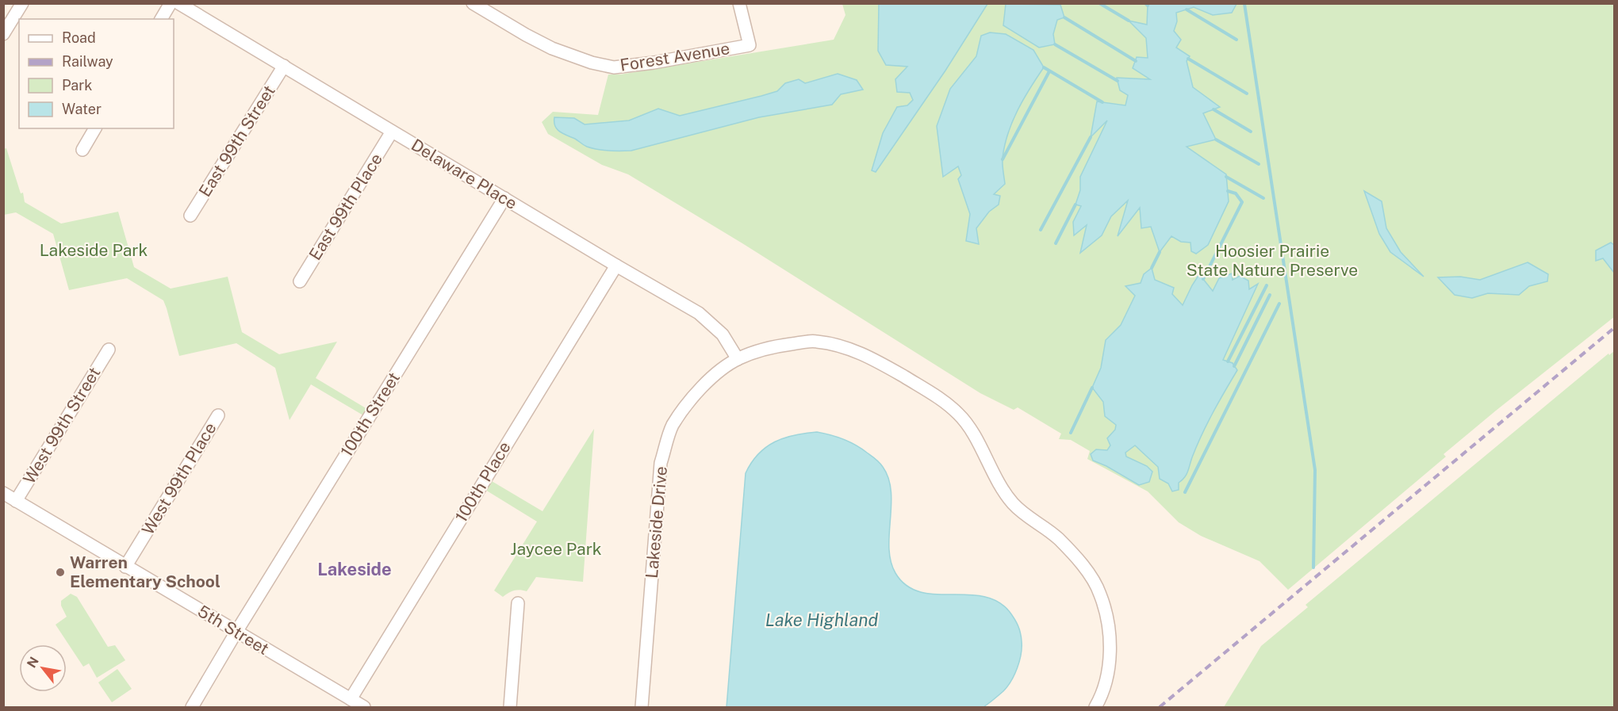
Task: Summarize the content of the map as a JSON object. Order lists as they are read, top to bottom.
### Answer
{
  "streets": {
    "street": [
      "Forest Avenue",
      "East 99th Street",
      "Delaware Place",
      "East 99th Place",
      "100th Street",
      "West 99th Street",
      "West 99th Place",
      "100th Place",
      "Lakeside Drive",
      "5th Street"
    ]
  },
  "crossings": [
    ["East 99th Street", "Delaware Place"],
    ["Delaware Place", "East 99th Place"],
    ["Delaware Place", "100th Street"],
    ["Delaware Place", "100th Place"],
    ["Delaware Place", "Lakeside Drive"],
    ["100th Street", "5th Street"],
    ["West 99th Street", "5th Street"],
    ["West 99th Place", "5th Street"],
    ["100th Place", "5th Street"]
  ],
  "districts": ["Lakeside"],
  "water": ["Lake Highland"],
  "parks": ["Lakeside Park", "Hoosier Prairie State Nature Preserve", "Jaycee Park"],
  "places": ["Warren Elementary School"],
  "legend": [
    "Road",
    "Railway",
    "Park",
    "Water"
  ],
  "north": "top left"
}
